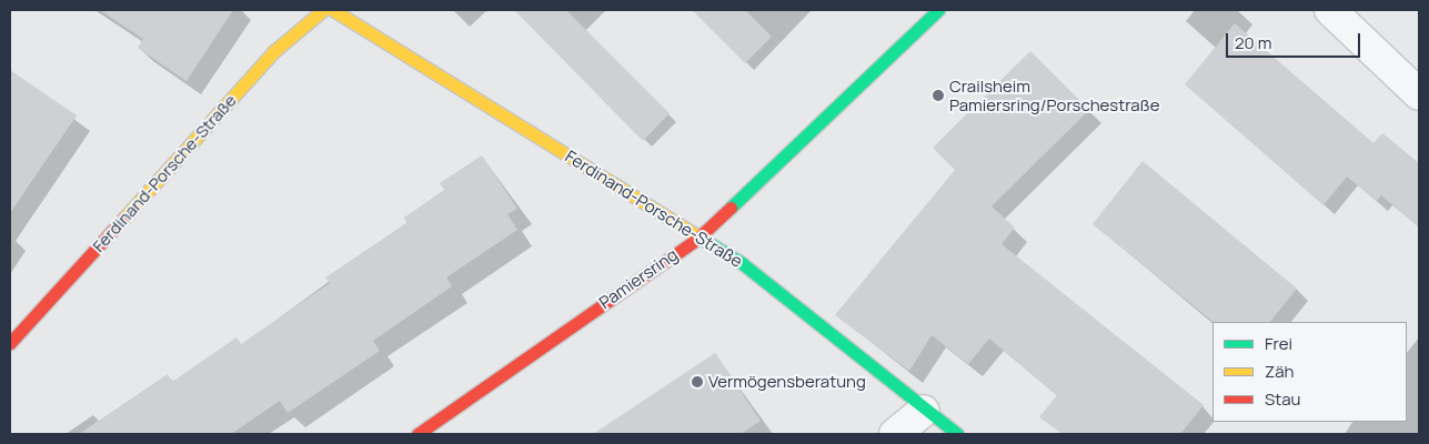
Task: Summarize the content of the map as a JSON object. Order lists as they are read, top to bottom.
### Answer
{
  "streets": {
    "street": ["Ferdinand-Porsche-Straße", "Pamiersring"]
  },
  "crossings": [
    ["Ferdinand-Porsche-Straße", "Pamiersring"]
  ],
  "places": ["Crailsheim Pamiersring/Porschestraße", "Vermögensberatung"],
  "legend": ["Frei", "Zäh", "Stau"],
  "scale_bar": "20 m"
}
